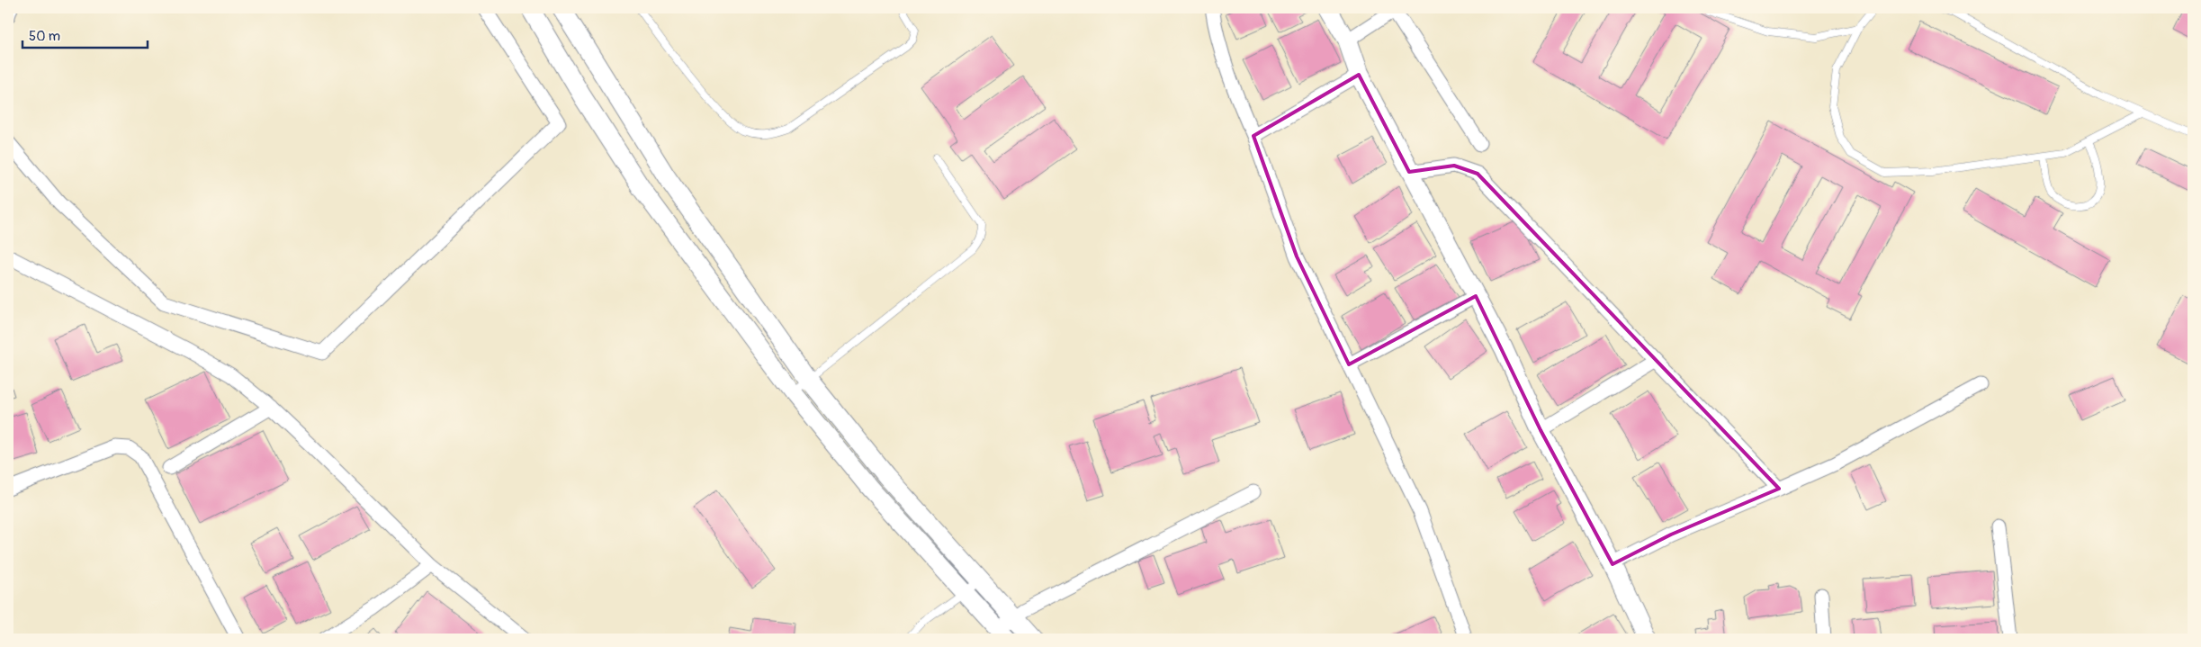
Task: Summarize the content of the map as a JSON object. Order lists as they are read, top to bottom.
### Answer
{
  "scale_bar": "50 m"
}
